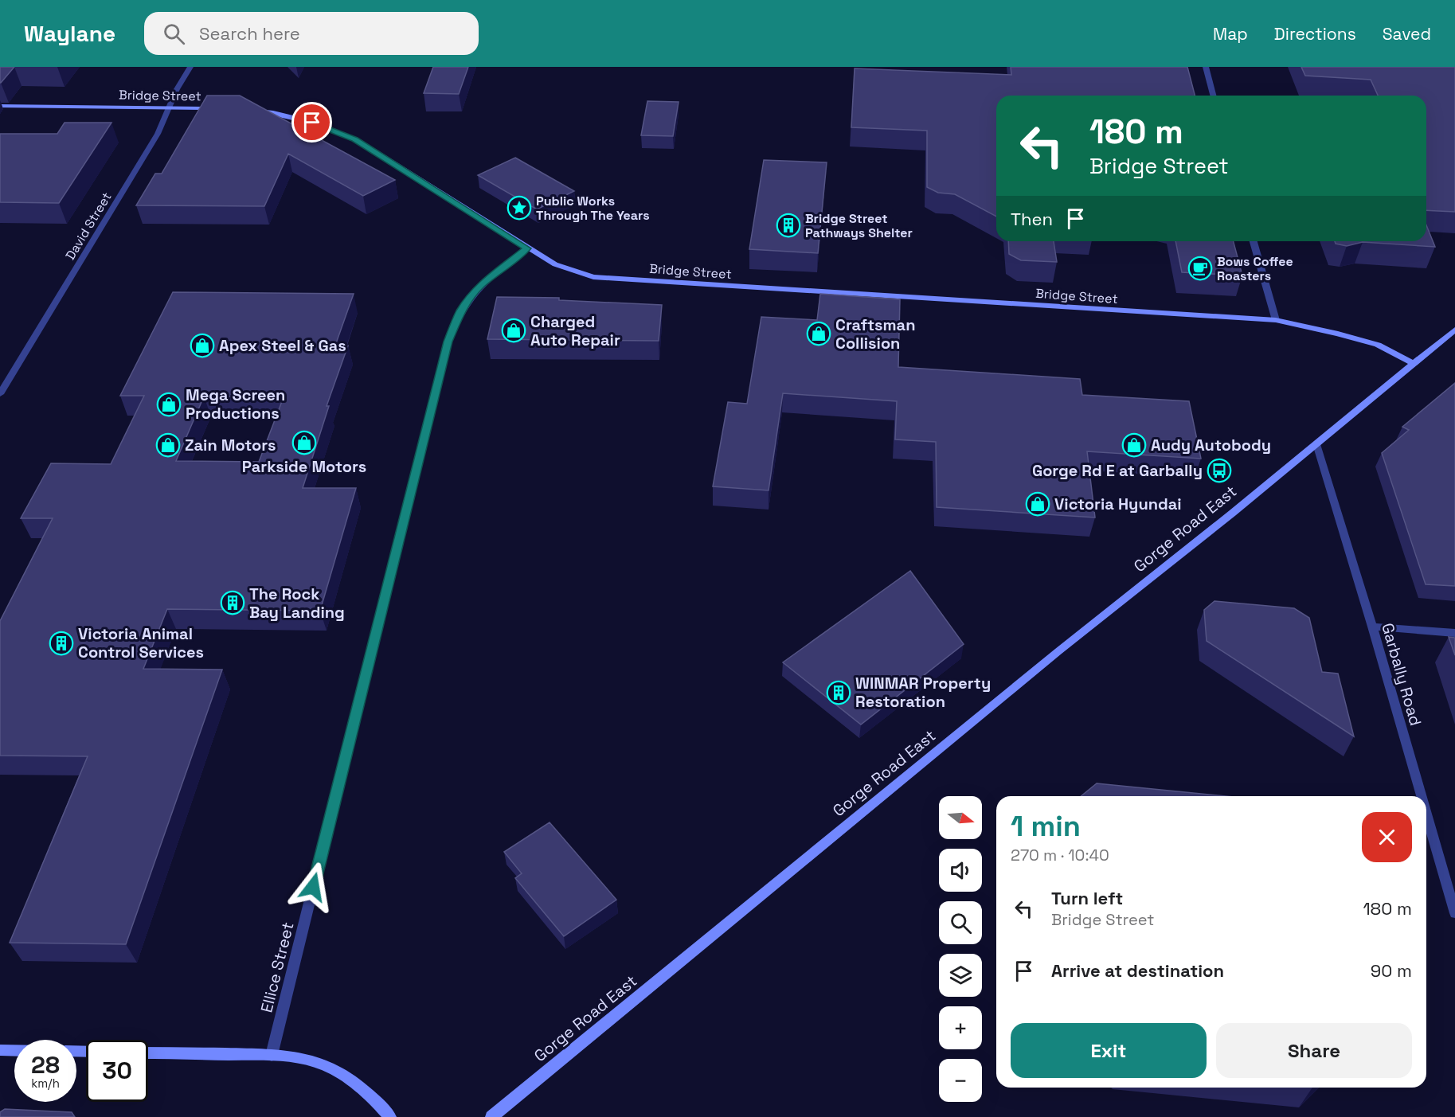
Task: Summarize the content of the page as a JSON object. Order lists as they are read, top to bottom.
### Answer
{
  "streets": {
    "street": [
      "Bridge Street",
      "David Street",
      "Gorge Road East",
      "Garbally Road",
      "Ellice Street"
    ]
  },
  "crossings": [
    ["Bridge Street", "David Street"],
    ["Bridge Street", "Gorge Road East"],
    ["Bridge Street", "Ellice Street"],
    ["Gorge Road East", "Garbally Road"]
  ],
  "places": {
    "place": ["Public Works Through The Years"],
    "building": [
      "Bridge Street Pathways Shelter",
      "The Rock Bay Landing",
      "Victoria Animal Control Services",
      "WINMAR Property Restoration"
    ],
    "cafe": ["Bows Coffee Roasters"],
    "shop": [
      "Charged Auto Repair",
      "Craftsman Collision",
      "Apex Steel & Gas",
      "Mega Screen Productions",
      "Parkside Motors",
      "Zain Motors",
      "Audy Autobody",
      "Victoria Hyundai"
    ],
    "bus stop": ["Gorge Rd E at Garbally"]
  },
  "north": "right",
  "page": {
    "header": "Waylane",
    "search": "Search here",
    "nav": ["Map", "Directions", "Saved"],
    "turn": ["180 m", "Bridge Street"],
    "then": "Then",
    "map_buttons": ["+", "−"],
    "heading": ["1 min", "270 m · 10:40"],
    "list": [
      {
        "name": "Turn left",
        "note": "Bridge Street",
        "value": "180 m"
      },
      {
        "name": "Arrive at destination",
        "value": "90 m"
      }
    ],
    "buttons": ["Exit", "Share"],
    "speed": "28 km/h",
    "limit": "30"
  }
}
